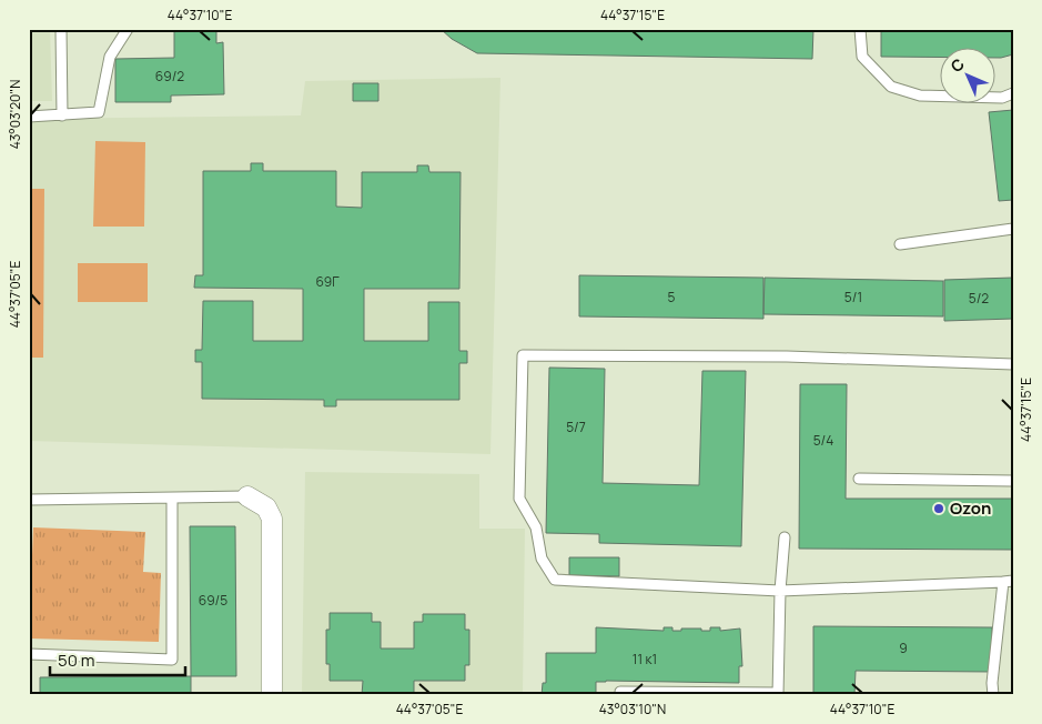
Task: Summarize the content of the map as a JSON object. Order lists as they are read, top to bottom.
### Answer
{
  "places": ["Ozon"],
  "house_numbers": [
    "69/2",
    "69Г",
    "5",
    "5/1",
    "5/2",
    "5/7",
    "5/4",
    "69/5",
    "9",
    "11 к1"
  ],
  "scale_bar": "50 m",
  "north": "top left",
  "coordinates": [
    "44°37'10\"E",
    "44°37'15\"E",
    "43°03'20\"N",
    "44°37'05\"E",
    "43°03'10\"N"
  ]
}
